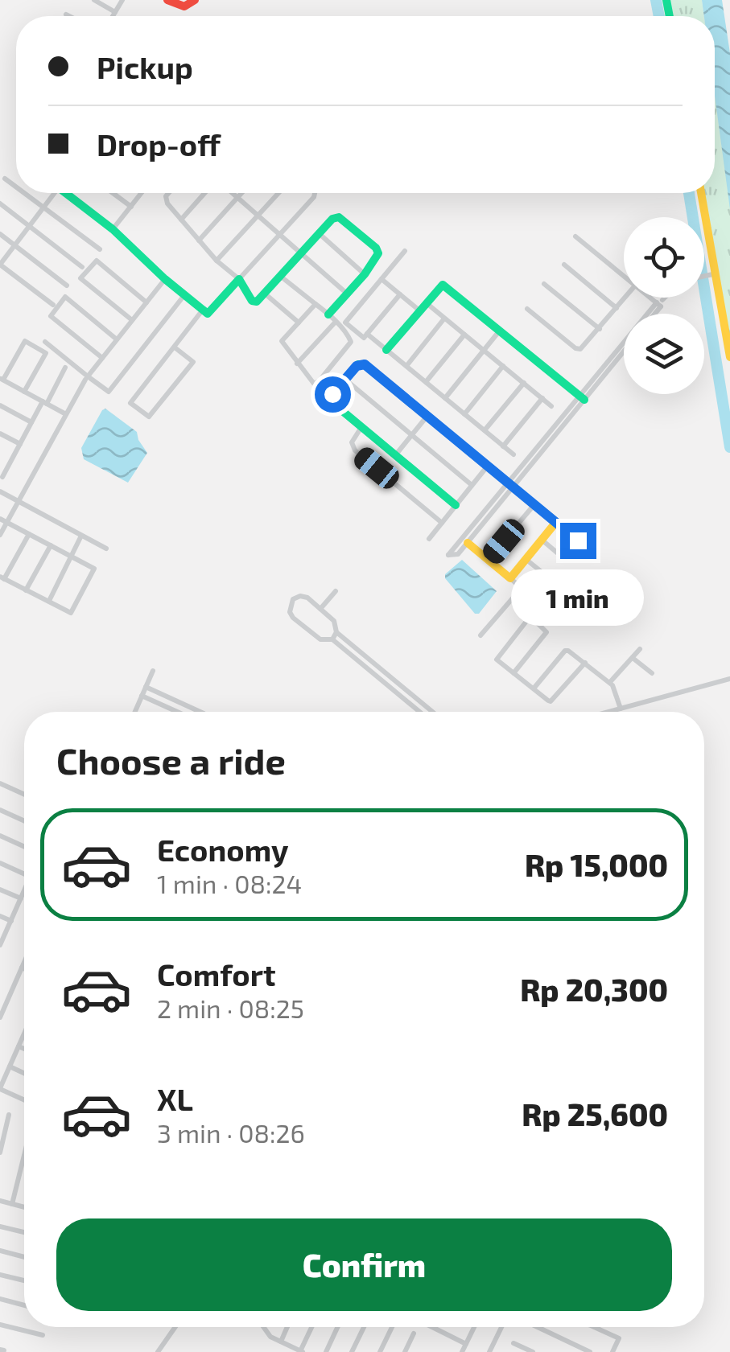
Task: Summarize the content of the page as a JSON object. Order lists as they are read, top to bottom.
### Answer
{
  "page": {
    "banner": ["Pickup", "Drop-off"],
    "bubble": "1 min",
    "heading": "Choose a ride",
    "list": [
      {
        "name": "Economy",
        "note": "1 min · 08:24",
        "value": "Rp 15,000"
      },
      {
        "name": "Comfort",
        "note": "2 min · 08:25",
        "value": "Rp 20,300"
      },
      {
        "name": "XL",
        "note": "3 min · 08:26",
        "value": "Rp 25,600"
      }
    ],
    "buttons": "Confirm"
  }
}
